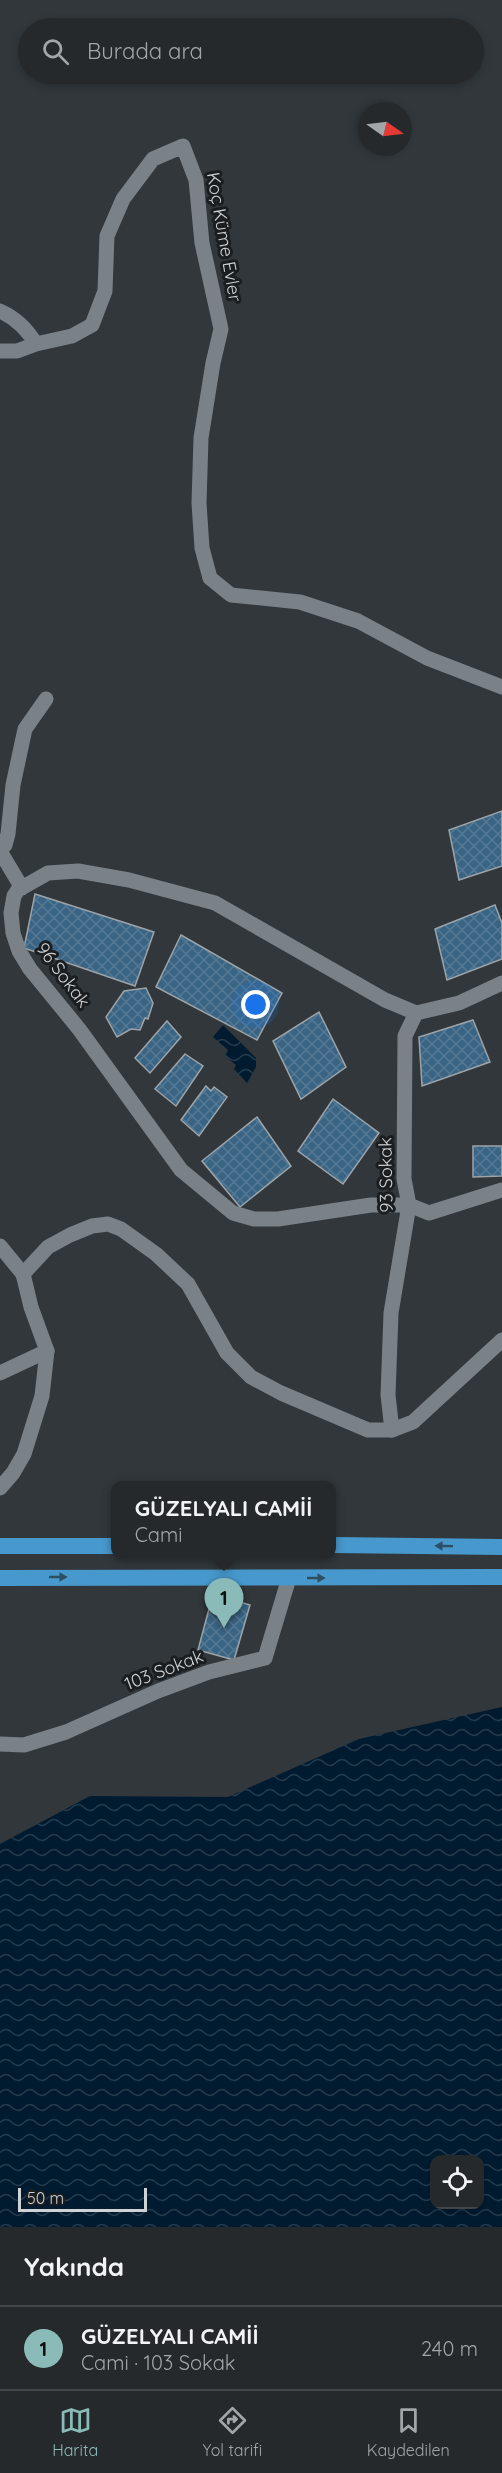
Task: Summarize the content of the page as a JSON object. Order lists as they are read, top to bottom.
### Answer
{
  "streets": {
    "street": [
      "Koç Küme Evler",
      "96 Sokak",
      "93 Sokak",
      "103 Sokak"
    ]
  },
  "crossings": [
    ["96 Sokak", "93 Sokak"]
  ],
  "scale_bar": "50 m",
  "north": "right",
  "page": {
    "search": "Burada ara",
    "popup": ["GÜZELYALI CAMİİ", "Cami"],
    "pins": "1",
    "scale": "50 m",
    "heading": "Yakında",
    "list": [
      {
        "mark": "1",
        "name": "GÜZELYALI CAMİİ",
        "note": "Cami · 103 Sokak",
        "value": "240 m"
      }
    ],
    "nav": ["Harita", "Yol tarifi", "Kaydedilen"]
  }
}
